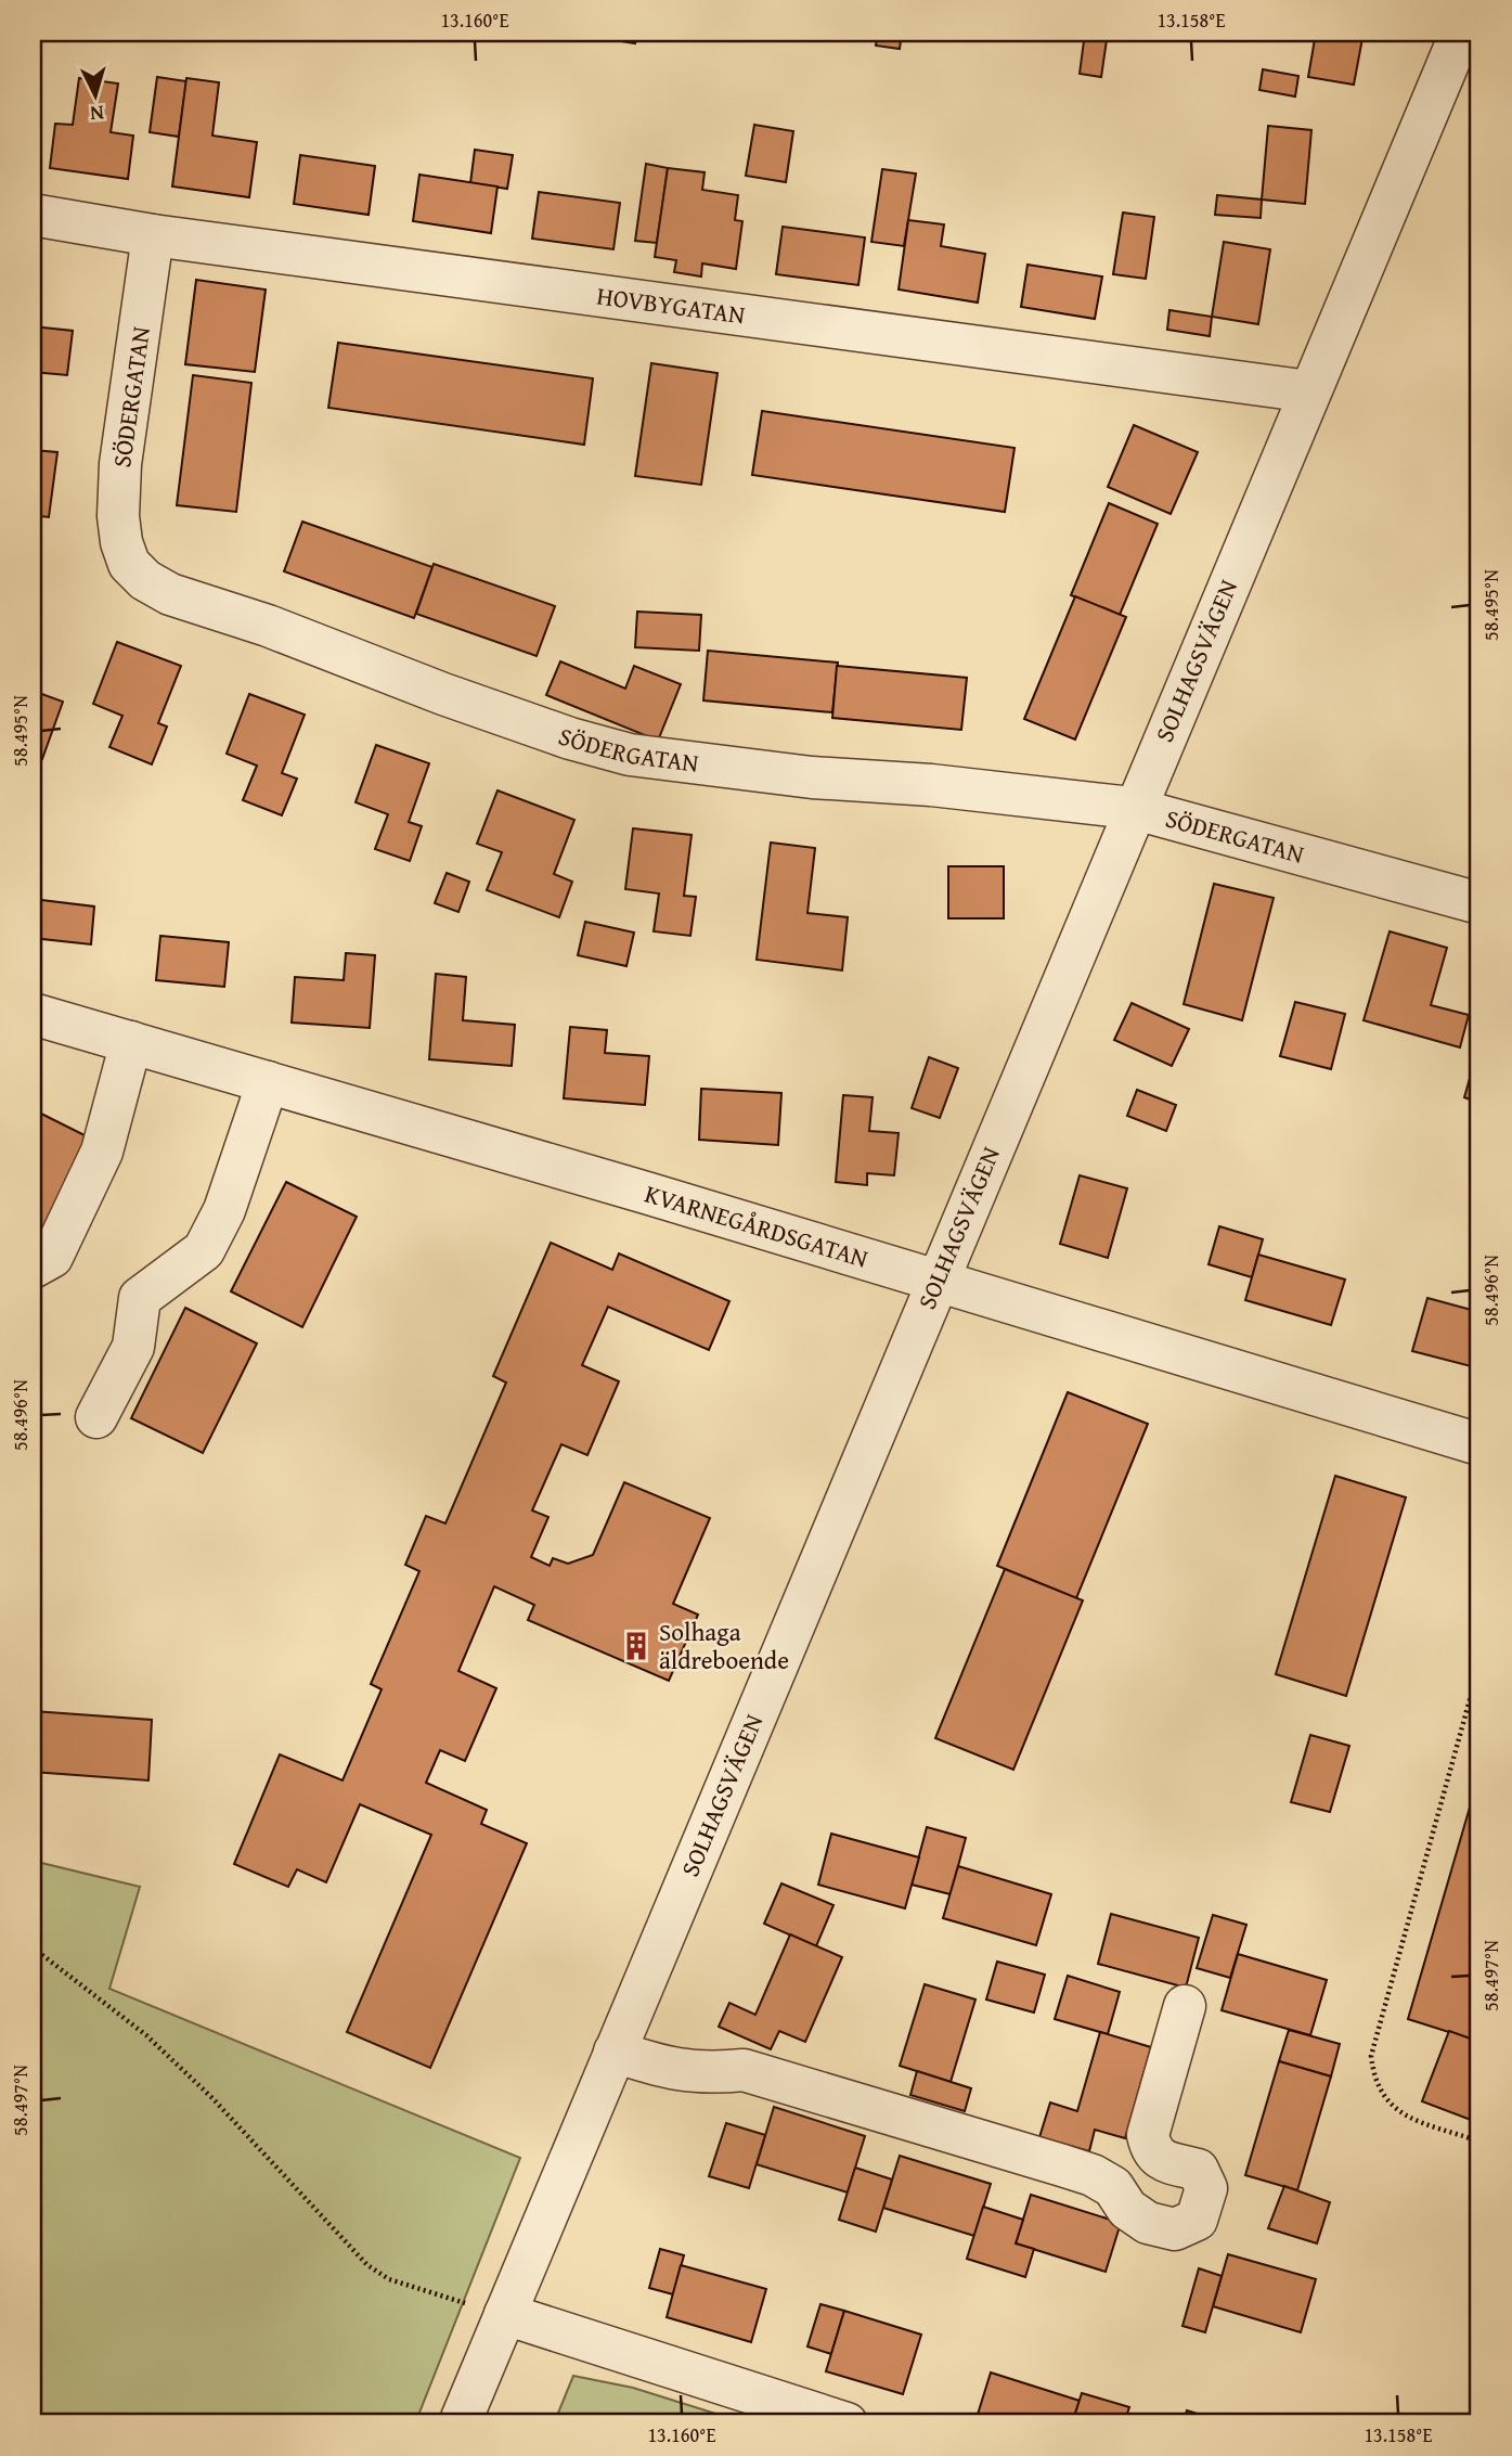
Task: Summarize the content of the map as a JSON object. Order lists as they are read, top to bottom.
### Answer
{
  "streets": {
    "street": [
      "HOVBYGATAN",
      "SÖDERGATAN",
      "SOLHAGSVÄGEN",
      "KVARNEGÅRDSGATAN"
    ]
  },
  "crossings": [
    ["HOVBYGATAN", "SÖDERGATAN"],
    ["HOVBYGATAN", "SOLHAGSVÄGEN"],
    ["SÖDERGATAN", "SOLHAGSVÄGEN"],
    ["SOLHAGSVÄGEN", "KVARNEGÅRDSGATAN"]
  ],
  "places": {
    "building": ["Solhaga äldreboende"]
  },
  "north": "bottom",
  "coordinates": [
    "13.160°E",
    "13.158°E",
    "58.495°N",
    "58.496°N",
    "58.497°N"
  ]
}
